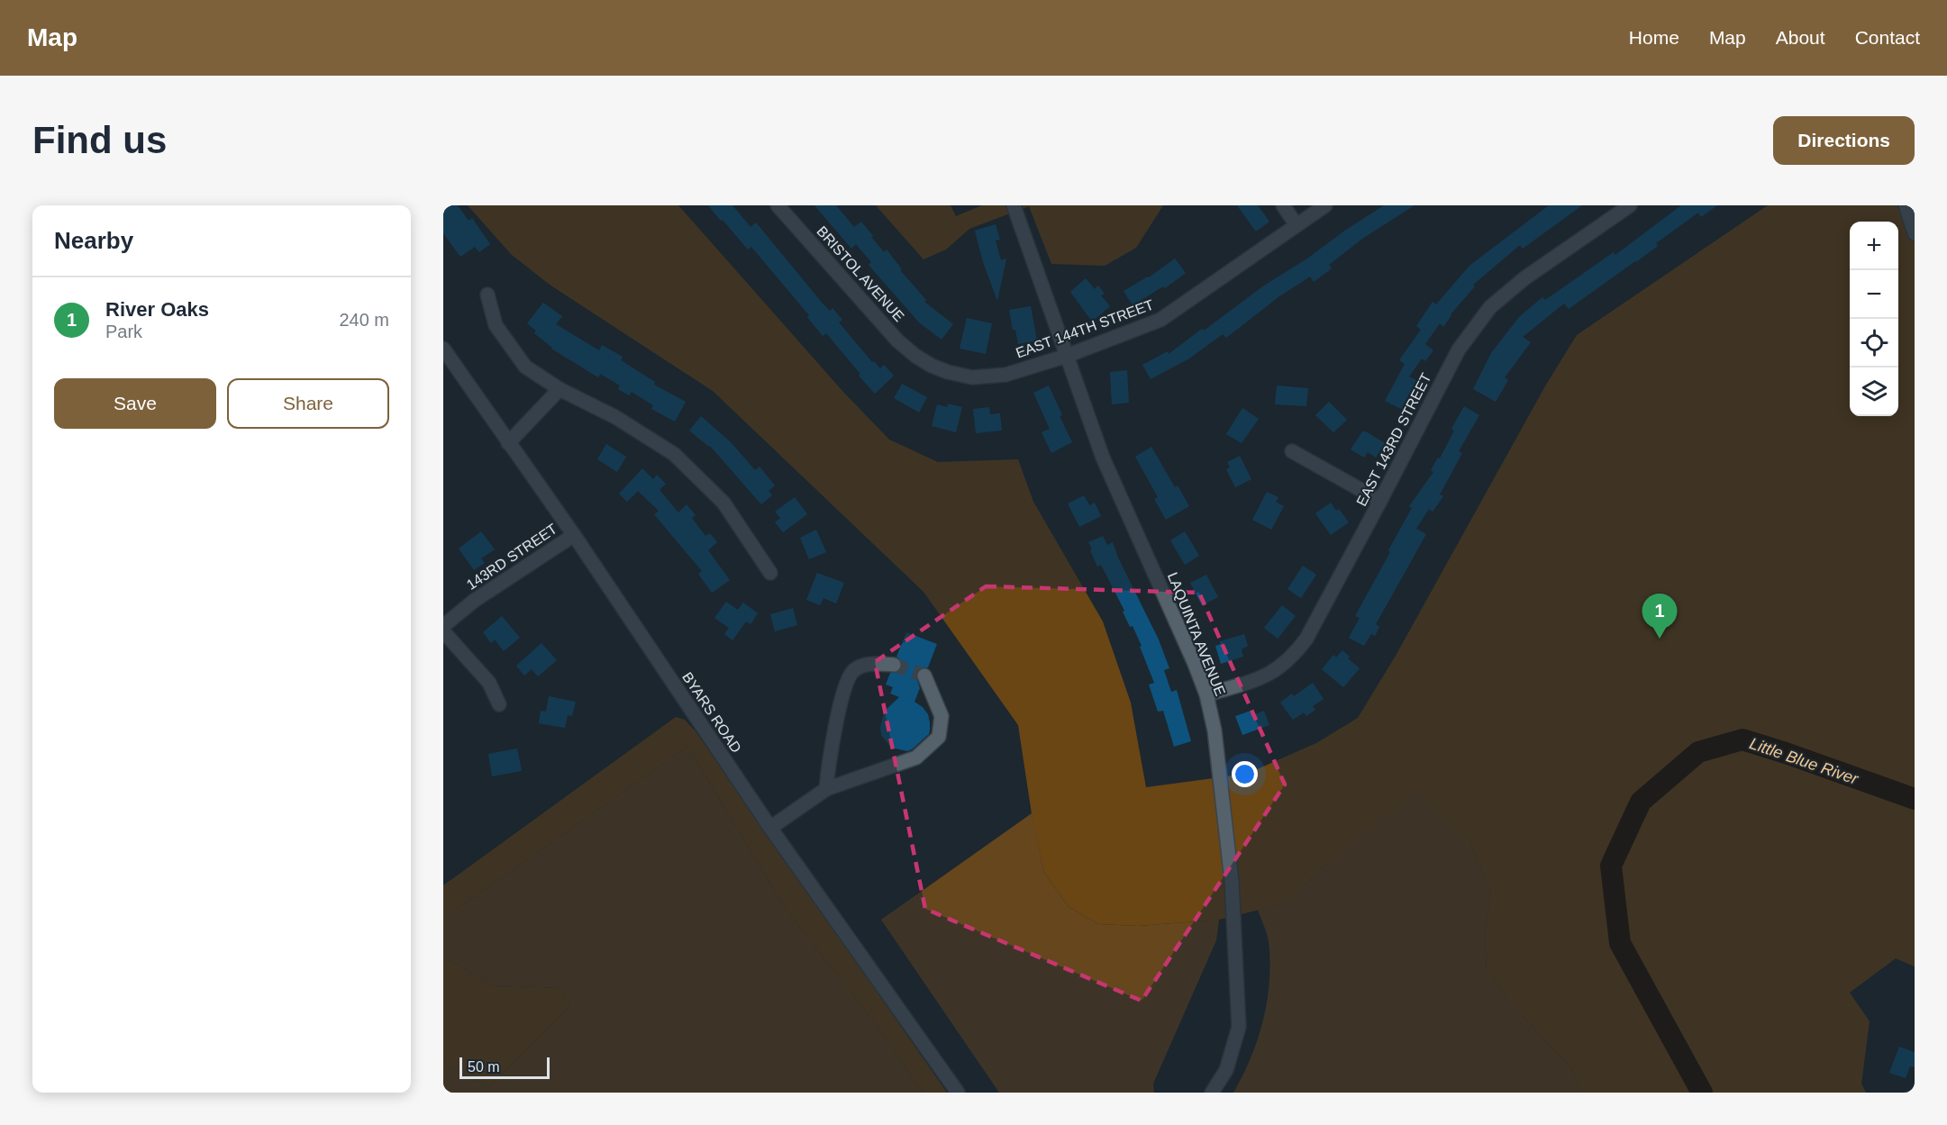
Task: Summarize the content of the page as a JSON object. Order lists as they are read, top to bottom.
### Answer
{
  "streets": {
    "street": [
      "BRISTOL AVENUE",
      "EAST 144TH STREET",
      "EAST 143RD STREET",
      "143RD STREET",
      "LAQUINTA AVENUE",
      "BYARS ROAD"
    ]
  },
  "crossings": [
    ["BRISTOL AVENUE", "EAST 144TH STREET"],
    ["EAST 144TH STREET", "LAQUINTA AVENUE"],
    ["EAST 143RD STREET", "LAQUINTA AVENUE"],
    ["143RD STREET", "BYARS ROAD"]
  ],
  "water": ["Little Blue River"],
  "scale_bar": "50 m",
  "page": {
    "header": "Map",
    "nav": [
      "Home",
      "Map",
      "About",
      "Contact"
    ],
    "buttons": [
      "Directions",
      ["Save", "Share"]
    ],
    "title": "Find us",
    "heading": "Nearby",
    "map_buttons": ["+", "−"],
    "list": [
      {
        "mark": "1",
        "name": "River Oaks",
        "note": "Park",
        "value": "240 m"
      }
    ],
    "pins": "1",
    "scale": "50 m"
  }
}
